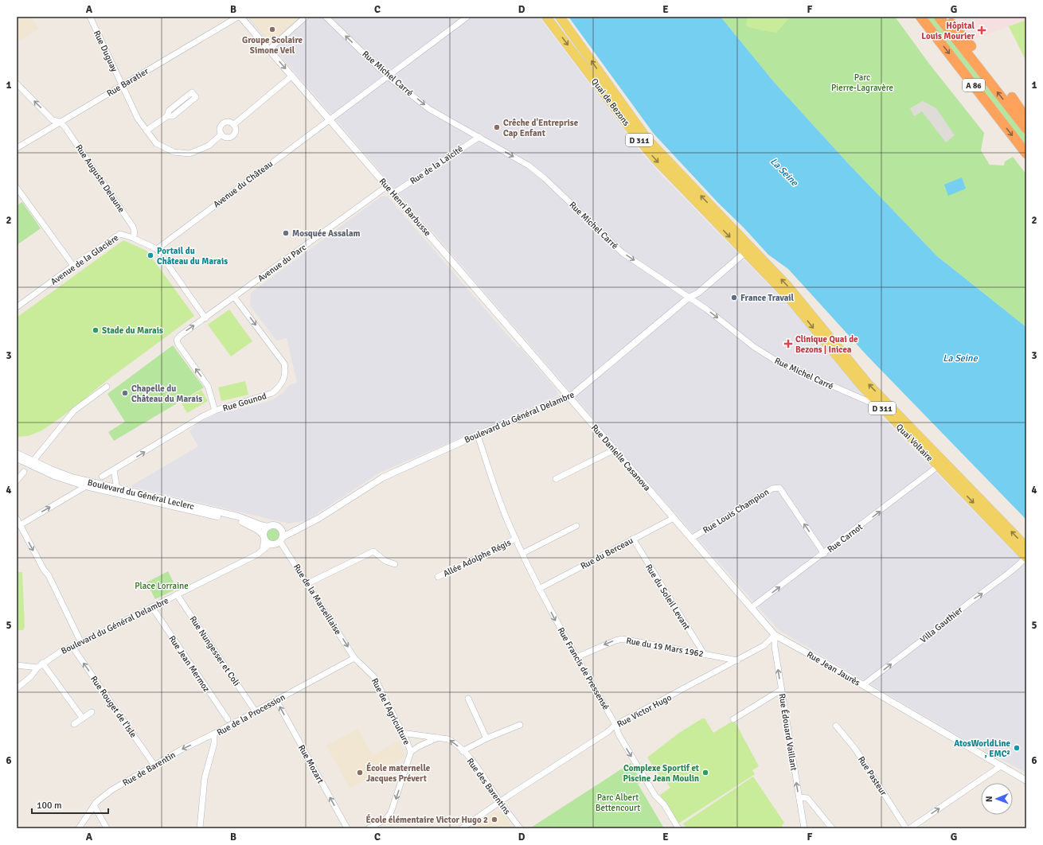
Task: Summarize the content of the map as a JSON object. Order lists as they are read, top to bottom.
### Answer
{
  "streets": {
    "highway": ["A 86"],
    "main road": ["Quai de Bezons", "D 311", "Quai Voltaire"],
    "street": [
      "Rue Duguay",
      "Rue Michel Carré",
      "Rue Baratier",
      "Rue de la Laïcité",
      "Rue Auguste Delaune",
      "Avenue du Château",
      "Rue Henri Barbusse",
      "Avenue de la Glacière",
      "Avenue du Parc",
      "Rue Gounod",
      "Boulevard du Général Delambre",
      "Rue Danielle Casanova",
      "Boulevard du Général Leclerc",
      "Rue Louis Champion",
      "Rue Carnot",
      "Rue du Berceau",
      "Allée Adolphe Régis",
      "Rue du Soleil Levant",
      "Rue de la Marseillaise",
      "Villa Gauthier",
      "Rue du 19 Mars 1962",
      "Rue Nungesser et Coli",
      "Rue Jean Mermoz",
      "Rue Francis de Pressensé",
      "Rue Jean Jaurès",
      "Rue Rouget de l'Isle",
      "Rue Victor Hugo",
      "Rue de l'Agriculture",
      "Rue de la Procession",
      "Rue Édouard Vaillant",
      "Rue Mozart",
      "Rue de Barentin",
      "Rue Pasteur",
      "Rue des Barentins"
    ]
  },
  "crossings": [
    ["Rue Duguay", "Rue Baratier"],
    ["Rue Michel Carré", "Rue de la Laïcité"],
    ["Rue Michel Carré", "Avenue du Château"],
    ["Rue Michel Carré", "Boulevard du Général Delambre"],
    ["Rue Michel Carré", "Quai Voltaire"],
    ["Rue Baratier", "Rue Auguste Delaune"],
    ["Rue Baratier", "Rue Henri Barbusse"],
    ["Quai de Bezons", "Boulevard du Général Delambre"],
    ["Quai de Bezons", "Quai Voltaire"],
    ["Rue de la Laïcité", "Rue Henri Barbusse"],
    ["Rue Auguste Delaune", "Avenue de la Glacière"],
    ["Avenue du Château", "Rue Henri Barbusse"],
    ["Avenue du Château", "Avenue de la Glacière"],
    ["Rue Henri Barbusse", "Avenue du Parc"],
    ["Rue Henri Barbusse", "Boulevard du Général Delambre"],
    ["Rue Henri Barbusse", "Rue Danielle Casanova"],
    ["Avenue du Parc", "Rue Gounod"],
    ["Boulevard du Général Delambre", "Quai Voltaire"],
    ["Boulevard du Général Delambre", "Rue Danielle Casanova"],
    ["Boulevard du Général Delambre", "Boulevard du Général Leclerc"],
    ["Boulevard du Général Delambre", "Rue de la Marseillaise"],
    ["Boulevard du Général Delambre", "Rue Nungesser et Coli"],
    ["Boulevard du Général Delambre", "Rue Jean Mermoz"],
    ["Boulevard du Général Delambre", "Rue Francis de Pressensé"],
    ["Boulevard du Général Delambre", "Rue Rouget de l'Isle"],
    ["Quai Voltaire", "Rue Carnot"],
    ["Quai Voltaire", "Villa Gauthier"],
    ["Rue Danielle Casanova", "Rue du Berceau"],
    ["Rue Danielle Casanova", "Rue Jean Jaurès"],
    ["Boulevard du Général Leclerc", "Rue de la Marseillaise"],
    ["Rue Louis Champion", "Rue Carnot"],
    ["Rue Louis Champion", "Rue Jean Jaurès"],
    ["Rue Carnot", "Rue Jean Jaurès"],
    ["Rue du Berceau", "Rue du Soleil Levant"],
    ["Rue du Berceau", "Rue Francis de Pressensé"],
    ["Rue du Berceau", "Rue Jean Jaurès"],
    ["Allée Adolphe Régis", "Rue Francis de Pressensé"],
    ["Rue du Soleil Levant", "Rue du 19 Mars 1962"],
    ["Rue de la Marseillaise", "Rue de l'Agriculture"],
    ["Rue de la Marseillaise", "Rue de la Procession"],
    ["Villa Gauthier", "Rue Jean Jaurès"],
    ["Rue du 19 Mars 1962", "Rue Francis de Pressensé"],
    ["Rue du 19 Mars 1962", "Rue Victor Hugo"],
    ["Rue Nungesser et Coli", "Rue de la Procession"],
    ["Rue Jean Mermoz", "Rue de la Procession"],
    ["Rue Francis de Pressensé", "Rue Victor Hugo"],
    ["Rue Jean Jaurès", "Rue Victor Hugo"],
    ["Rue Jean Jaurès", "Rue Édouard Vaillant"],
    ["Rue Rouget de l'Isle", "Rue de Barentin"],
    ["Rue Victor Hugo", "Rue Édouard Vaillant"],
    ["Rue Victor Hugo", "Rue des Barentins"],
    ["Rue de l'Agriculture", "Rue de la Procession"],
    ["Rue de l'Agriculture", "Rue des Barentins"],
    ["Rue de la Procession", "Rue Mozart"],
    ["Rue de la Procession", "Rue de Barentin"]
  ],
  "one_way": [
    "Rue Carnot",
    "Rue de la Marseillaise",
    "Villa Gauthier",
    "Rue du 19 Mars 1962",
    "Rue Francis de Pressensé",
    "Rue de l'Agriculture",
    "Rue Édouard Vaillant",
    "Rue Mozart",
    "Rue de Barentin"
  ],
  "water": ["La Seine"],
  "parks": ["Parc Pierre-Lagravère", "Place Lorraine", "Parc Albert Bettencourt"],
  "places": {
    "other": [
      "Groupe Scolaire Simone Veil",
      "Crêche d'Entreprise Cap Enfant",
      "Mosquée Assalam",
      "Portail du Château du Marais",
      "France Travail",
      "Stade du Marais",
      "Chapelle du Château du Marais",
      "AtosWorldLine , EMC²",
      "École maternelle Jacques Prévert",
      "Complexe Sportif et Piscine Jean Moulin",
      "École élémentaire Victor Hugo 2"
    ],
    "health": ["Hôpital Louis Mourier", "Clinique Quai de Bezons | Inicea"]
  },
  "scale_bar": "100 m",
  "north": "left",
  "grid": {
    "columns": [
      "A",
      "B",
      "C",
      "D",
      "E",
      "F",
      "G"
    ],
    "rows": [
      "1",
      "2",
      "3",
      "4",
      "5",
      "6"
    ]
  }
}
